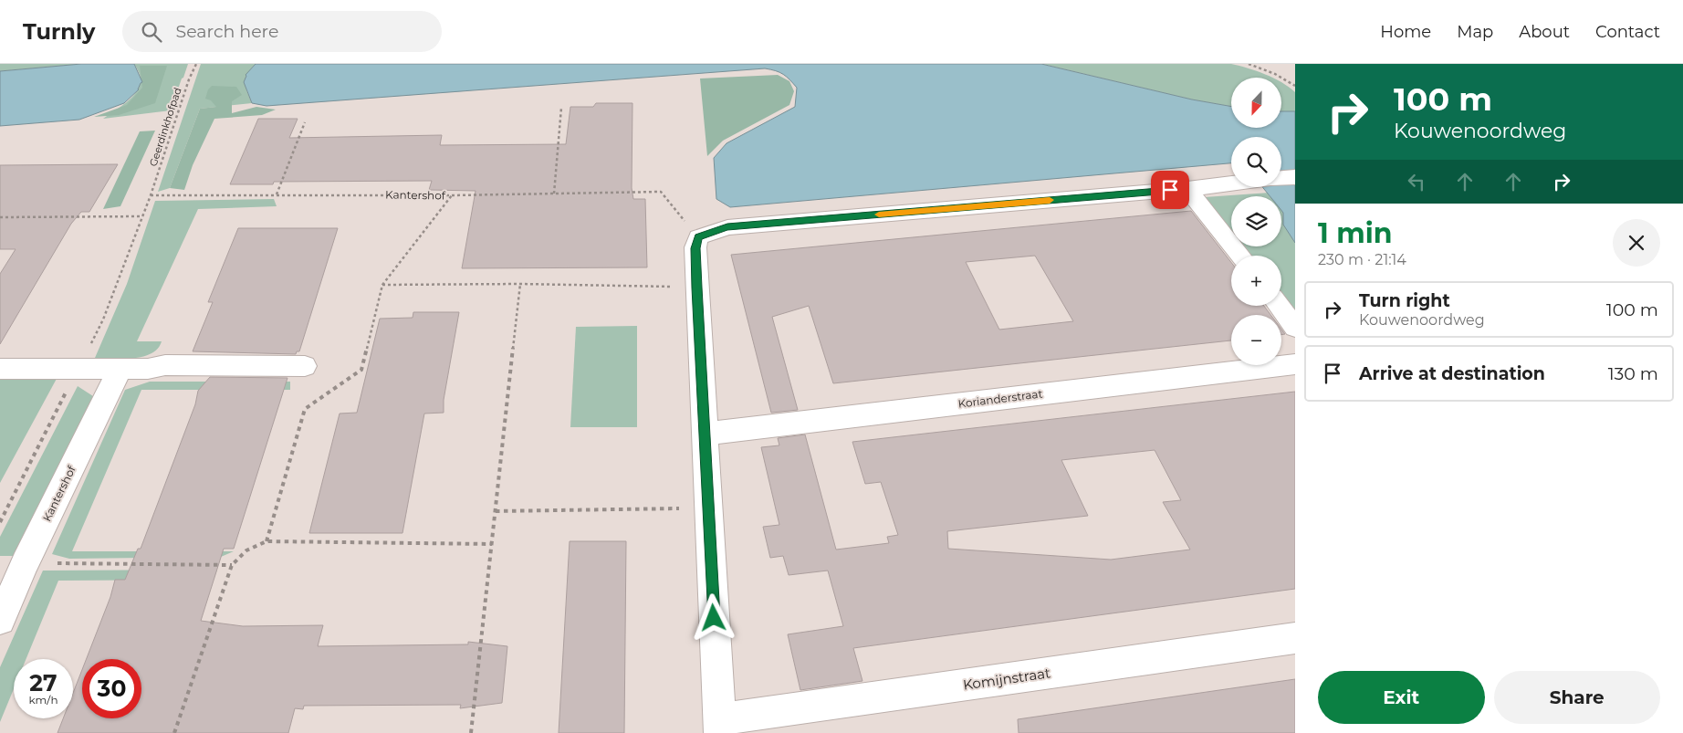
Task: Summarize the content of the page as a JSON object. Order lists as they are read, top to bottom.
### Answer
{
  "streets": {
    "street": ["Kantershof", "Korianderstraat", "Komijnstraat"],
    "path": ["Geerdinkhofpad"]
  },
  "crossings": [
    ["Geerdinkhofpad", "Kantershof"]
  ],
  "north": "bottom",
  "page": {
    "header": "Turnly",
    "search": "Search here",
    "nav": [
      "Home",
      "Map",
      "About",
      "Contact"
    ],
    "turn": ["100 m", "Kouwenoordweg"],
    "map_buttons": ["+", "−"],
    "heading": ["1 min", "230 m · 21:14"],
    "list": [
      {
        "name": "Turn right",
        "note": "Kouwenoordweg",
        "value": "100 m"
      },
      {
        "name": "Arrive at destination",
        "value": "130 m"
      }
    ],
    "speed": "27 km/h",
    "limit": "30",
    "buttons": ["Exit", "Share"]
  }
}
